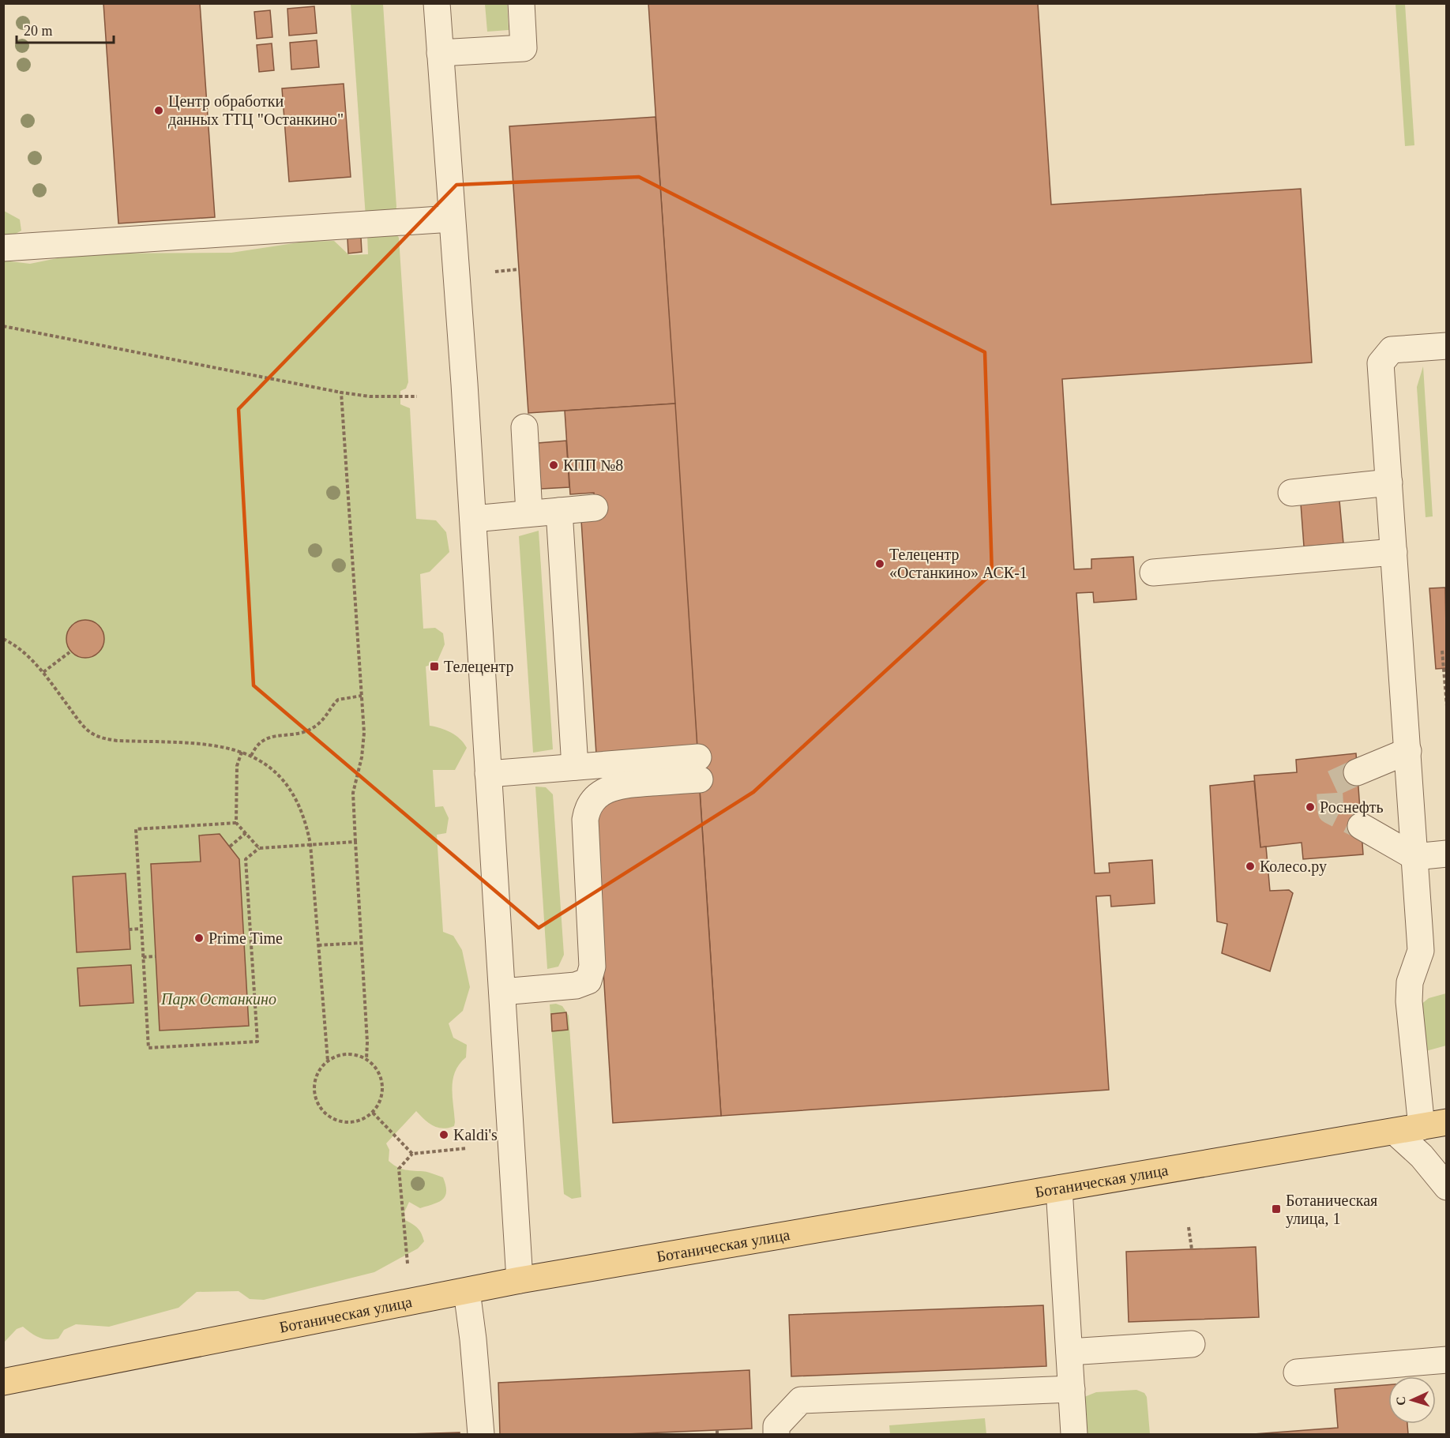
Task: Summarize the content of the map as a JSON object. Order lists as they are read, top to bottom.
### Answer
{
  "streets": {
    "main road": ["Ботаническая улица"]
  },
  "parks": ["Парк Останкино"],
  "places": {
    "other": [
      "Центр обработки данных ТТЦ \"Останкино\"",
      "КПП №8",
      "Телецентр «Останкино» АСК-1",
      "Роснефть",
      "Колесо.ру",
      "Prime Time",
      "Kaldi's"
    ],
    "transit": ["Телецентр", "Ботаническая улица, 1"]
  },
  "scale_bar": "20 m",
  "north": "left"
}
